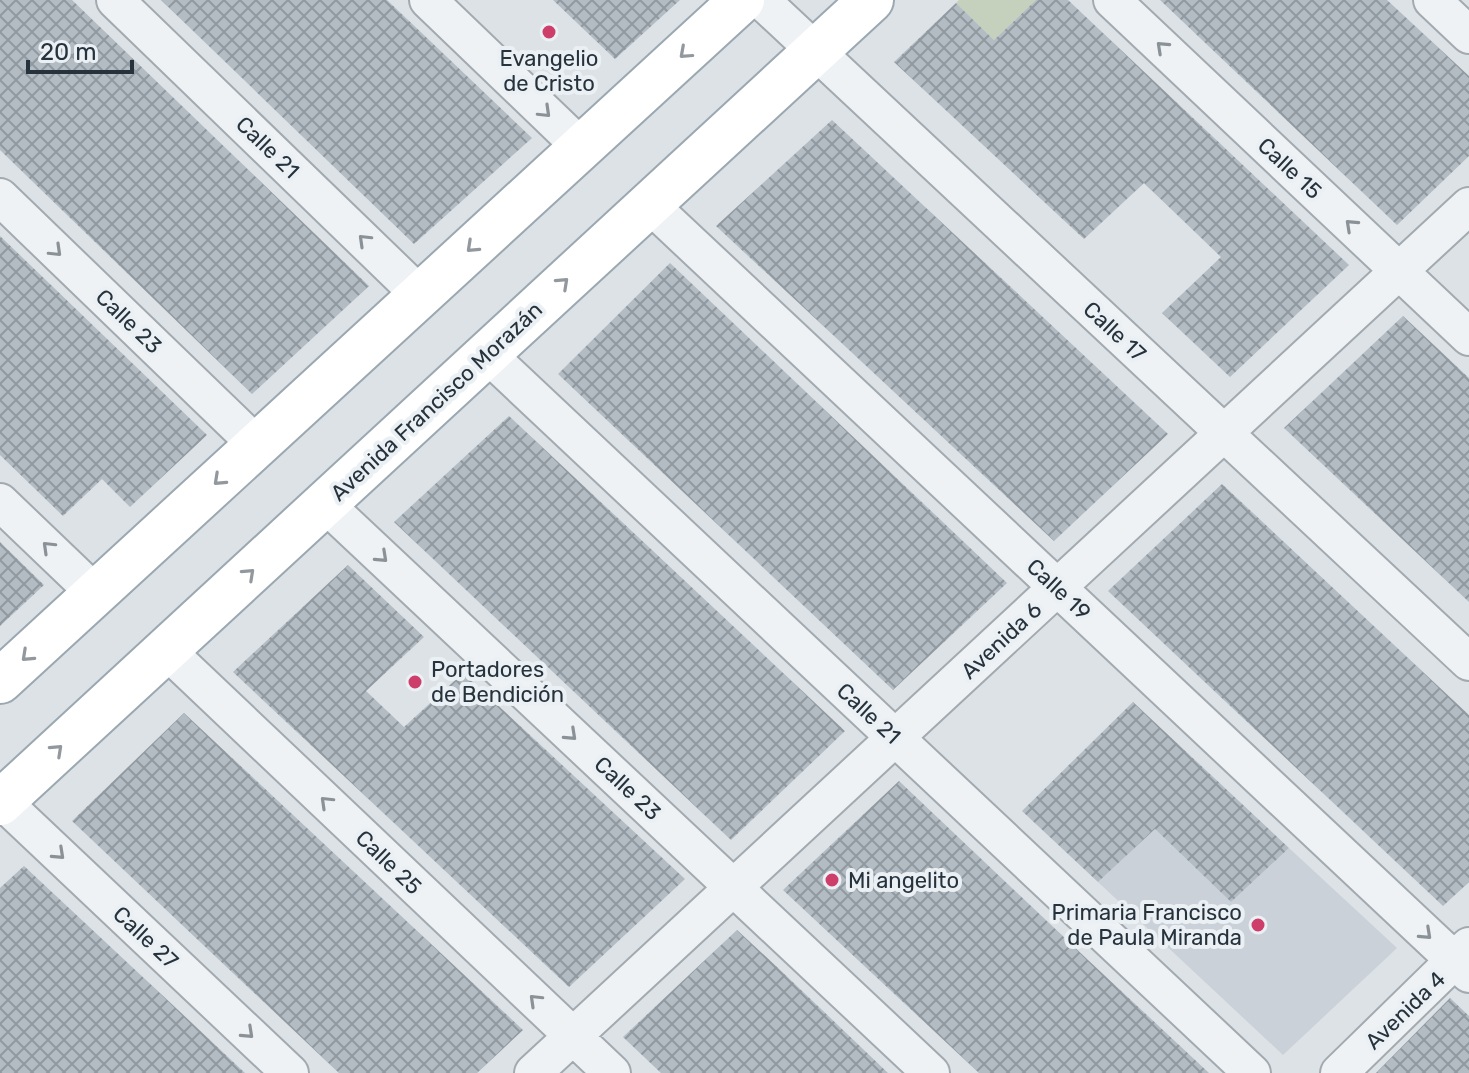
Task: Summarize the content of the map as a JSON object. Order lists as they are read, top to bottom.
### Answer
{
  "streets": {
    "main road": ["Avenida Francisco Morazán"],
    "street": [
      "Calle 21",
      "Calle 15",
      "Calle 23",
      "Calle 17",
      "Calle 19",
      "Avenida 6",
      "Calle 25",
      "Calle 27",
      "Avenida 4"
    ]
  },
  "crossings": [
    ["Calle 21", "Avenida Francisco Morazán"],
    ["Calle 21", "Avenida 6"],
    ["Calle 15", "Avenida 6"],
    ["Calle 23", "Avenida Francisco Morazán"],
    ["Calle 23", "Avenida 6"],
    ["Calle 17", "Avenida Francisco Morazán"],
    ["Calle 17", "Avenida 6"],
    ["Avenida Francisco Morazán", "Calle 19"],
    ["Avenida Francisco Morazán", "Calle 25"],
    ["Avenida Francisco Morazán", "Calle 27"],
    ["Calle 19", "Avenida 6"],
    ["Calle 19", "Avenida 4"],
    ["Avenida 6", "Calle 25"]
  ],
  "one_way": [
    "Calle 15",
    "Calle 23",
    "Calle 19",
    "Calle 25",
    "Calle 27"
  ],
  "places": [
    "Evangelio de Cristo",
    "Portadores de Bendición",
    "Mi angelito",
    "Primaria Francisco de Paula Miranda"
  ],
  "scale_bar": "20 m"
}
